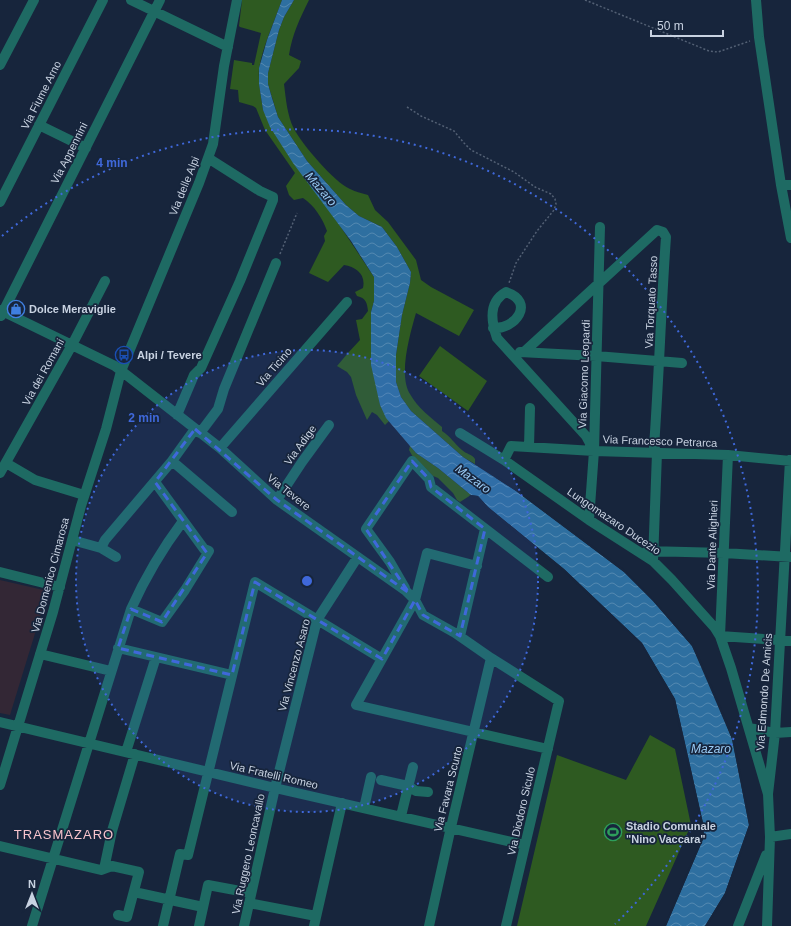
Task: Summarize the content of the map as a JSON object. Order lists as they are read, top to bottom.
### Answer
{
  "streets": {
    "street": [
      "Via Fiume Arno",
      "Via Appennini",
      "Via delle Alpi",
      "Via Torquato Tasso",
      "Via Ticino",
      "Via dei Romani",
      "Via Giacomo Leopardi",
      "Via Francesco Petrarca",
      "Via Adige",
      "Via Tevere",
      "Lungomazaro Ducezio",
      "Via Dante Alighieri",
      "Via Domenico Cimarosa",
      "Via Vincenzo Asaro",
      "Via Edmondo De Amicis",
      "Via Fratelli Romeo",
      "Via Favara Scurto",
      "Via Diodoro Siculo",
      "Via Ruggero Leoncavallo"
    ]
  },
  "crossings": [
    ["Via Appennini", "Via Tevere"],
    ["Via delle Alpi", "Via Tevere"],
    ["Via delle Alpi", "Via Domenico Cimarosa"],
    ["Via Torquato Tasso", "Via Giacomo Leopardi"],
    ["Via Torquato Tasso", "Via Francesco Petrarca"],
    ["Via Torquato Tasso", "Lungomazaro Ducezio"],
    ["Via Ticino", "Via Tevere"],
    ["Via dei Romani", "Via Tevere"],
    ["Via Giacomo Leopardi", "Via Francesco Petrarca"],
    ["Via Giacomo Leopardi", "Lungomazaro Ducezio"],
    ["Via Francesco Petrarca", "Lungomazaro Ducezio"],
    ["Via Francesco Petrarca", "Via Dante Alighieri"],
    ["Via Francesco Petrarca", "Via Edmondo De Amicis"],
    ["Via Adige", "Via Tevere"],
    ["Via Tevere", "Via Domenico Cimarosa"],
    ["Via Tevere", "Via Vincenzo Asaro"],
    ["Via Tevere", "Via Favara Scurto"],
    ["Via Tevere", "Via Diodoro Siculo"],
    ["Lungomazaro Ducezio", "Via Dante Alighieri"],
    ["Lungomazaro Ducezio", "Via Edmondo De Amicis"],
    ["Via Domenico Cimarosa", "Via Fratelli Romeo"],
    ["Via Vincenzo Asaro", "Via Fratelli Romeo"],
    ["Via Vincenzo Asaro", "Via Ruggero Leoncavallo"],
    ["Via Fratelli Romeo", "Via Favara Scurto"],
    ["Via Fratelli Romeo", "Via Diodoro Siculo"],
    ["Via Fratelli Romeo", "Via Ruggero Leoncavallo"]
  ],
  "districts": ["TRASMAZARO"],
  "water": ["Mazaro"],
  "places": {
    "shop": ["Dolce Meraviglie"],
    "bus stop": ["Alpi / Tevere"],
    "sports": ["Stadio Comunale \"Nino Vaccara\""]
  },
  "scale_bar": "50 m",
  "north": "top",
  "rings": ["4 min", "2 min"]
}
